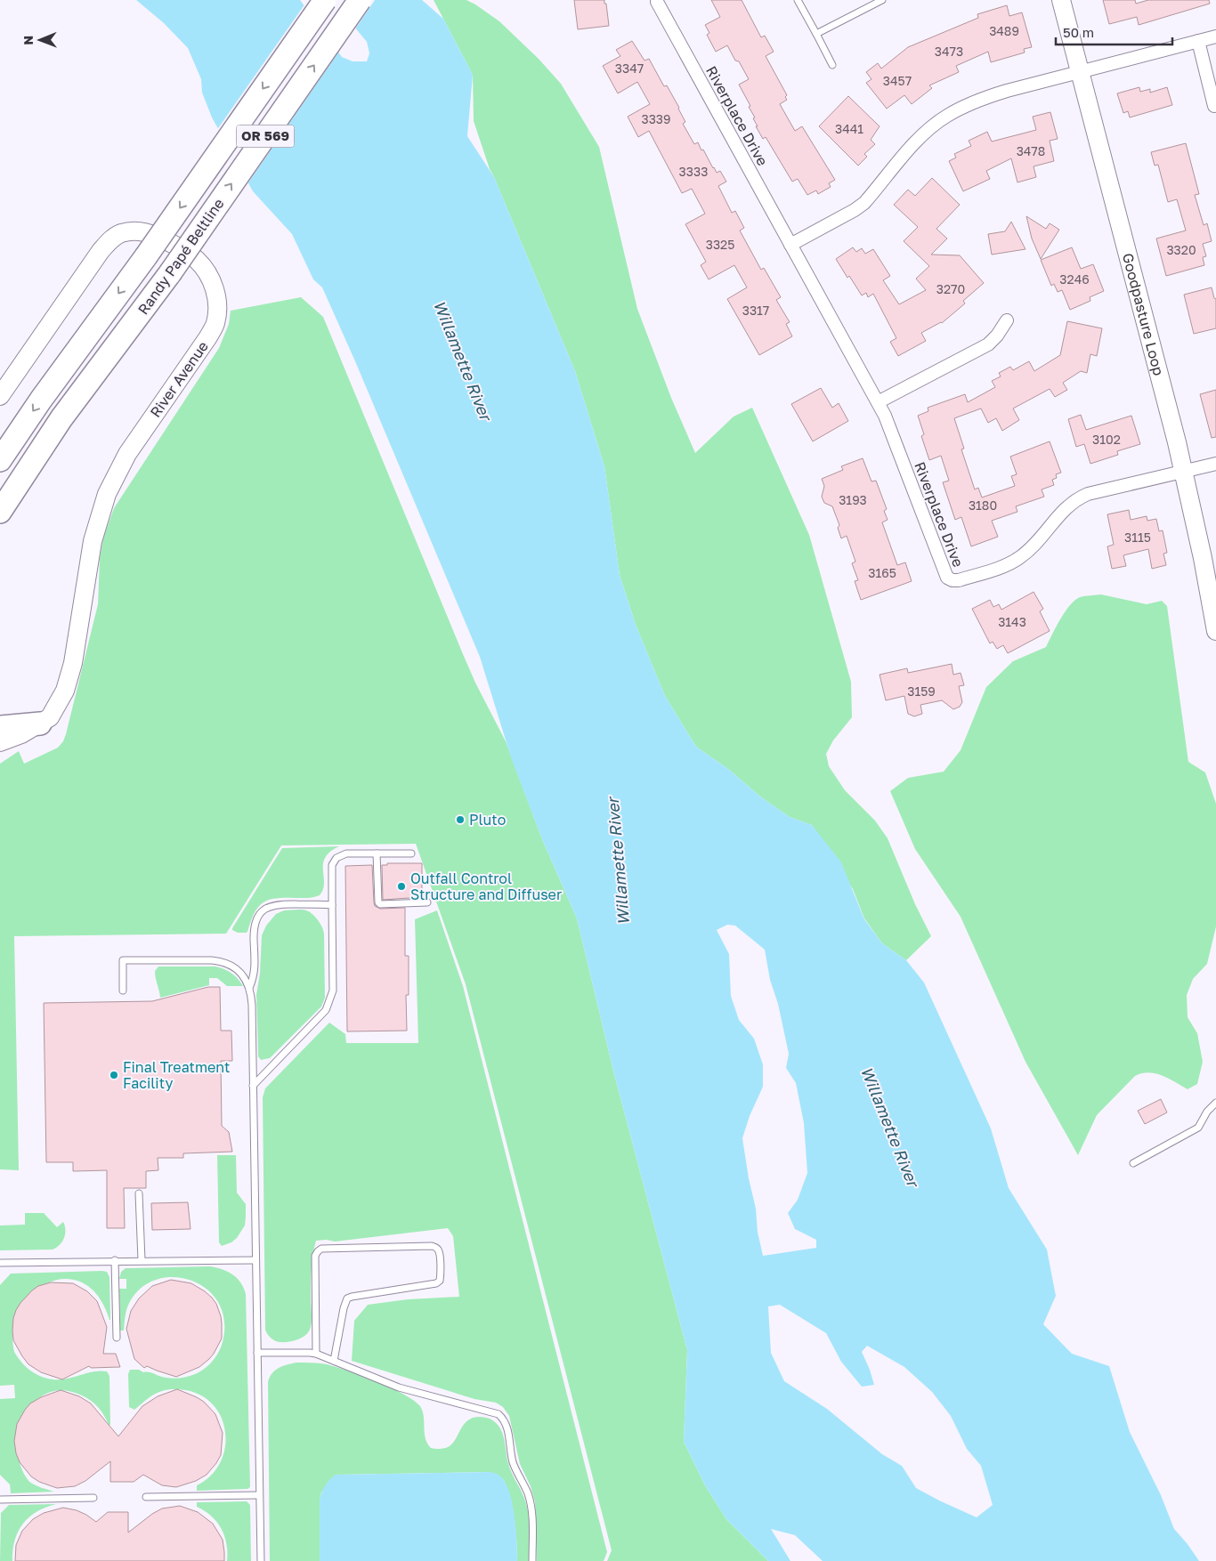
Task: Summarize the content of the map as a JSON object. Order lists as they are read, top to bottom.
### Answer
{
  "streets": {
    "highway": ["OR 569", "Randy Papé Beltline"],
    "street": ["Riverplace Drive", "Goodpasture Loop", "River Avenue"]
  },
  "crossings": [
    ["Riverplace Drive", "Goodpasture Loop"]
  ],
  "water": ["Willamette River"],
  "places": ["Pluto", "Outfall Control Structure and Diffuser", "Final Treatment Facility"],
  "house_numbers": [
    "3489",
    "3473",
    "3347",
    "3457",
    "3339",
    "3441",
    "3478",
    "3333",
    "3325",
    "3320",
    "3246",
    "3270",
    "3317",
    "3102",
    "3193",
    "3180",
    "3115",
    "3165",
    "3143",
    "3159"
  ],
  "scale_bar": "50 m",
  "north": "left"
}
